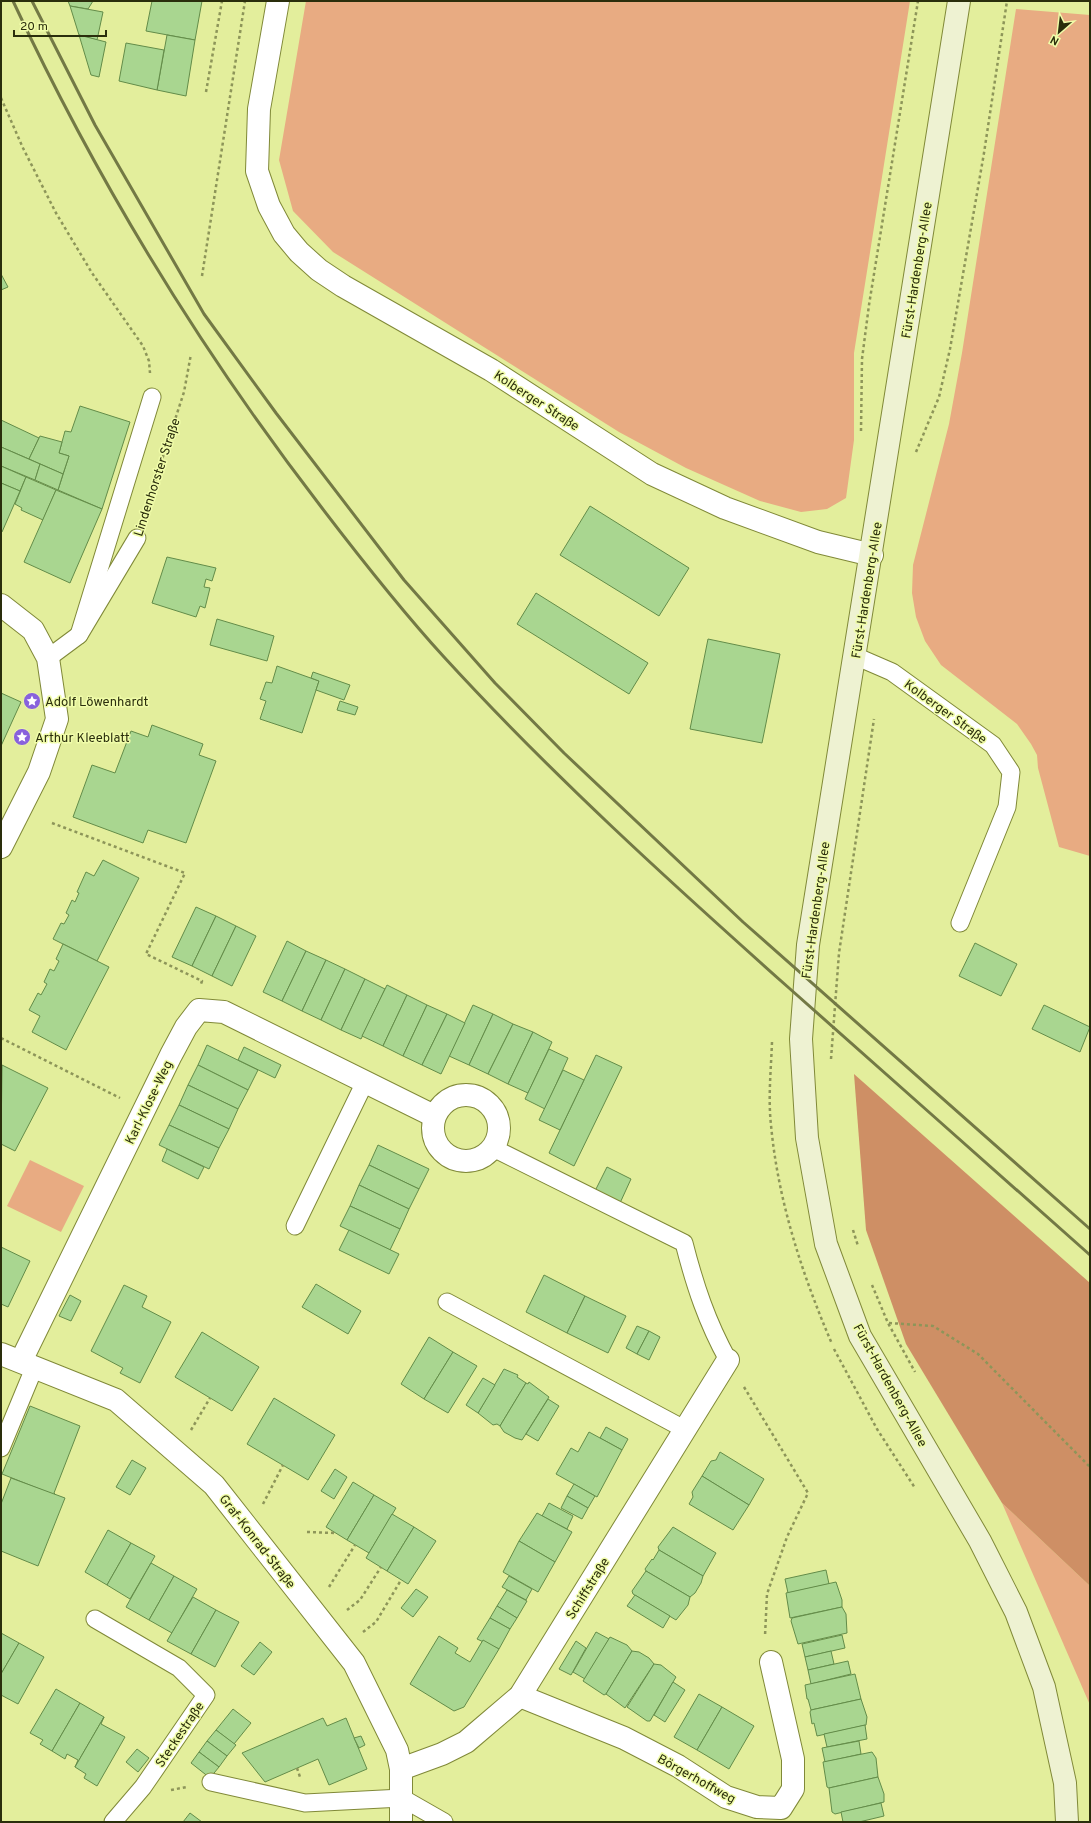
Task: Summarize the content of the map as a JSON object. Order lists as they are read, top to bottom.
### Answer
{
  "streets": {
    "street": [
      "Fürst-Hardenberg-Allee",
      "Kolberger Straße",
      "Karl-Klose-Weg",
      "Graf-Konrad-Straße",
      "Schiffstraße",
      "Börgerhoffweg"
    ],
    "lane": ["Lindenhorster Straße", "Steckestraße"]
  },
  "crossings": [
    ["Fürst-Hardenberg-Allee", "Kolberger Straße"],
    ["Karl-Klose-Weg", "Graf-Konrad-Straße"],
    ["Graf-Konrad-Straße", "Schiffstraße"],
    ["Schiffstraße", "Börgerhoffweg"]
  ],
  "places": {
    "place": ["Adolf Löwenhardt", "Arthur Kleeblatt"]
  },
  "scale_bar": "20 m",
  "north": "bottom left"
}
